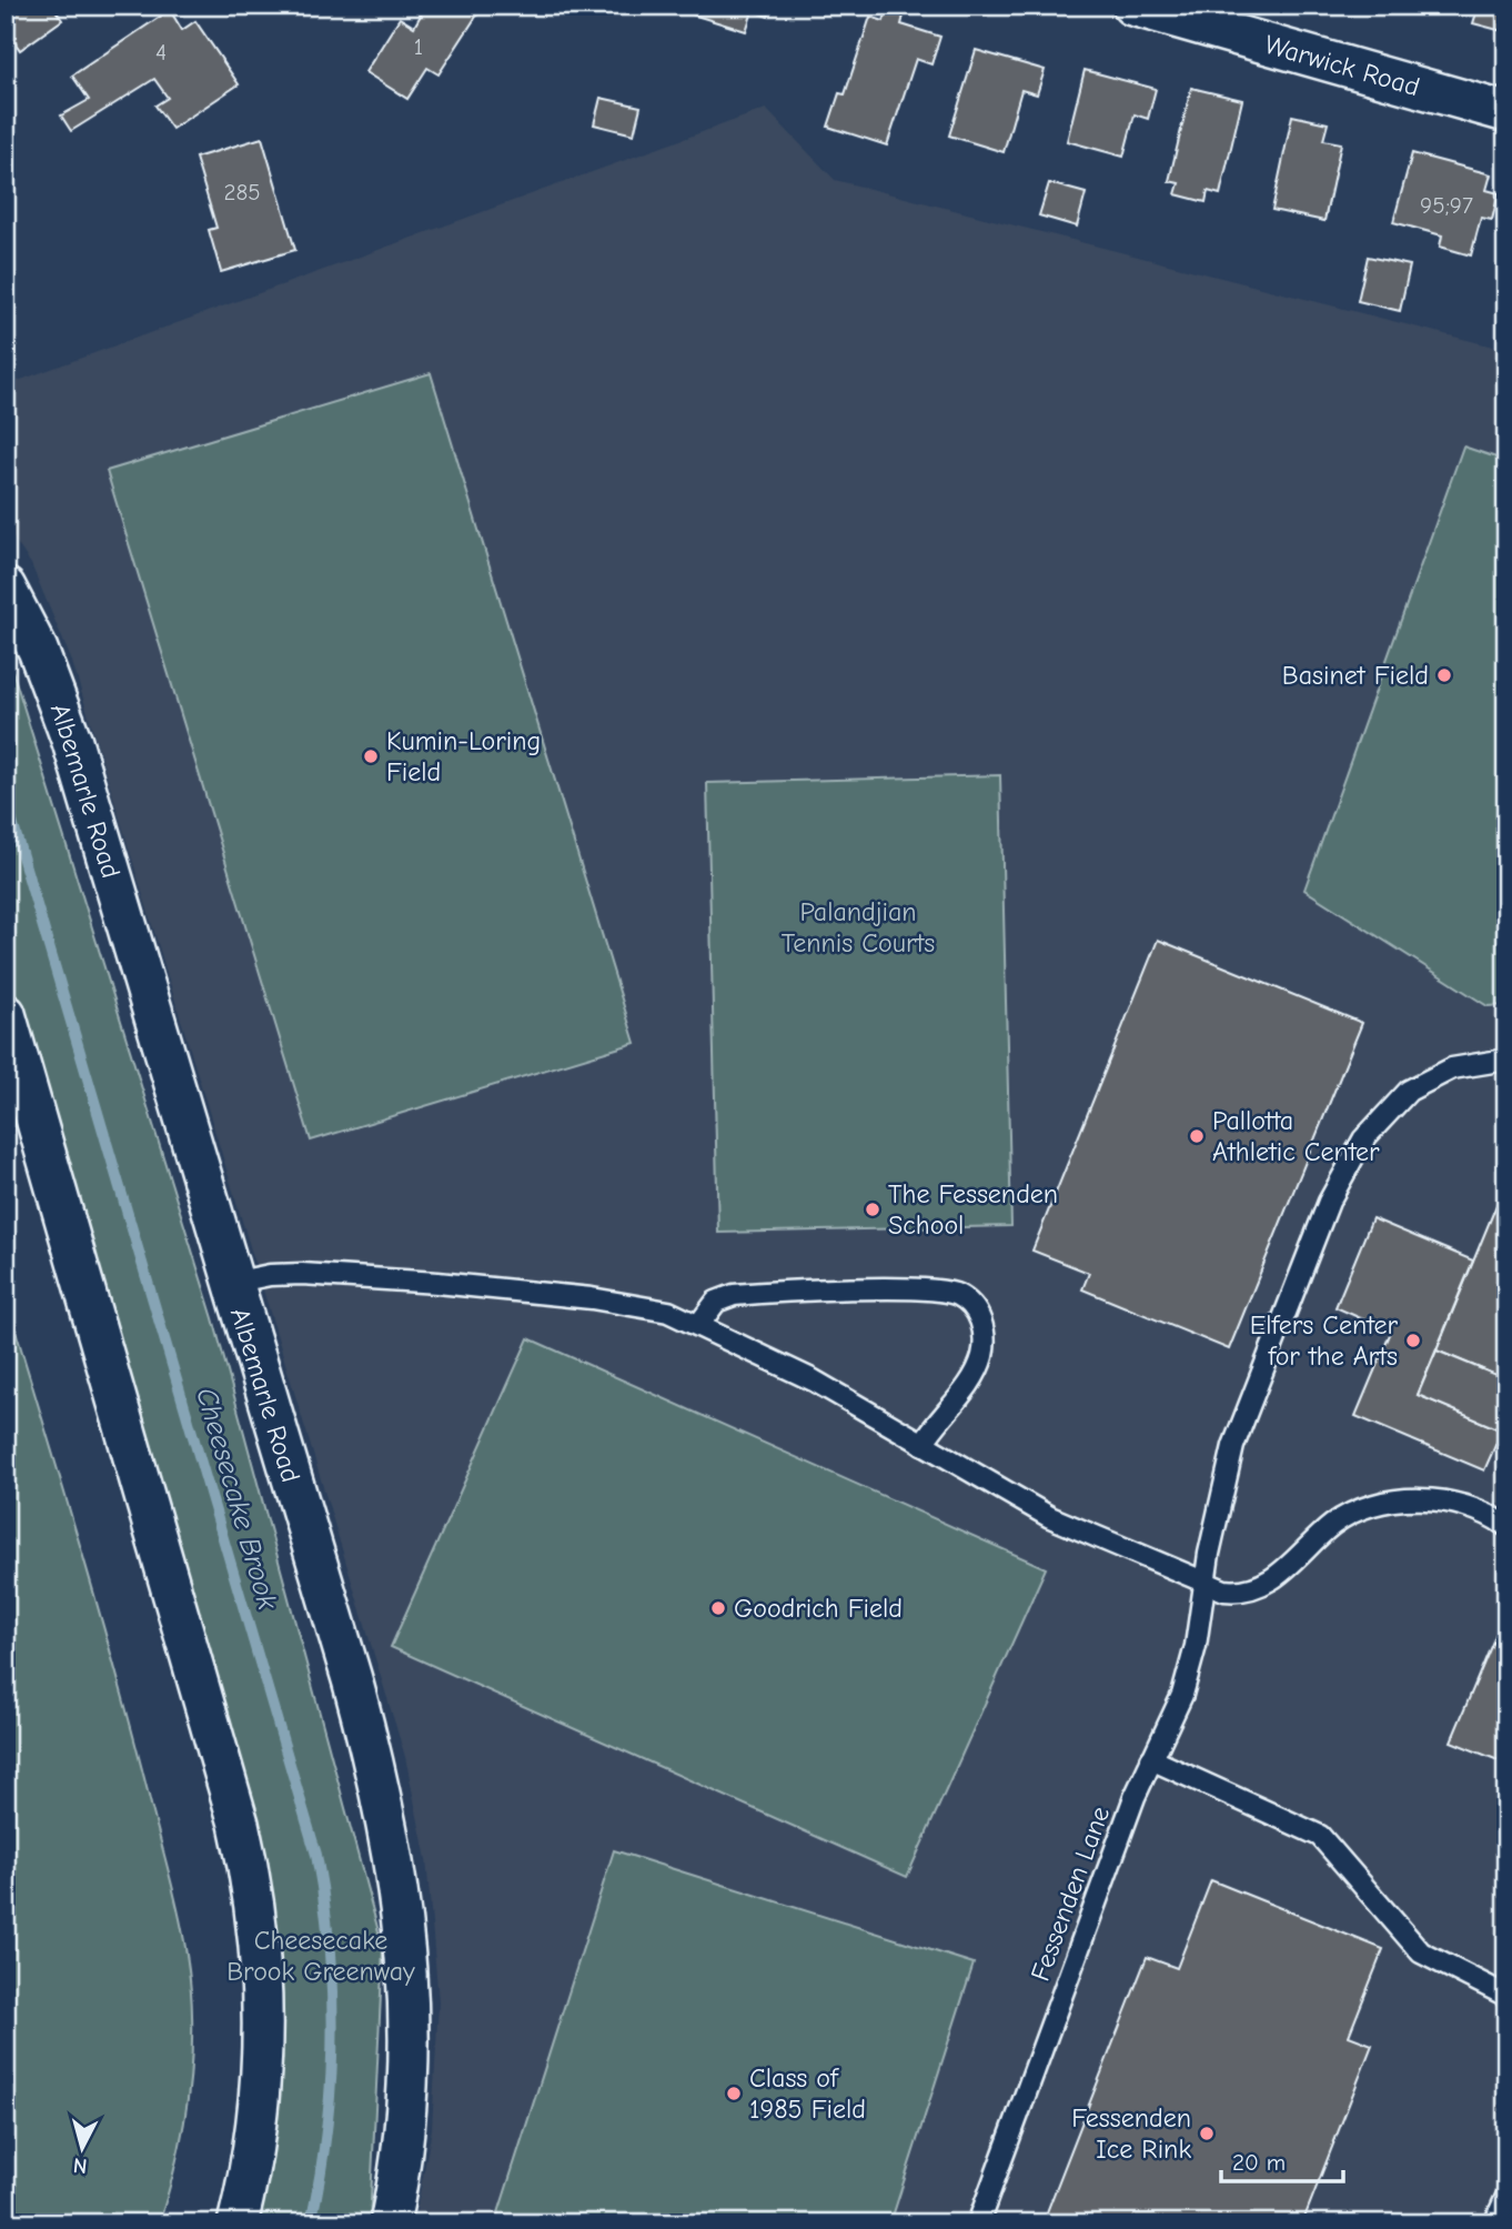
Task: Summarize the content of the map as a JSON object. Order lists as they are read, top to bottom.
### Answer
{
  "streets": {
    "street": ["Warwick Road", "Albemarle Road"],
    "lane": ["Fessenden Lane"]
  },
  "water": ["Cheesecake Brook"],
  "parks": ["Palandjian Tennis Courts", "Cheesecake Brook Greenway"],
  "places": [
    "Basinet Field",
    "Kumin-Loring Field",
    "Pallotta Athletic Center",
    "The Fessenden School",
    "Elfers Center for the Arts",
    "Goodrich Field",
    "Class of 1985 Field",
    "Fessenden Ice Rink"
  ],
  "house_numbers": [
    "1",
    "4",
    "285",
    "95;97"
  ],
  "scale_bar": "20 m",
  "north": "bottom"
}
